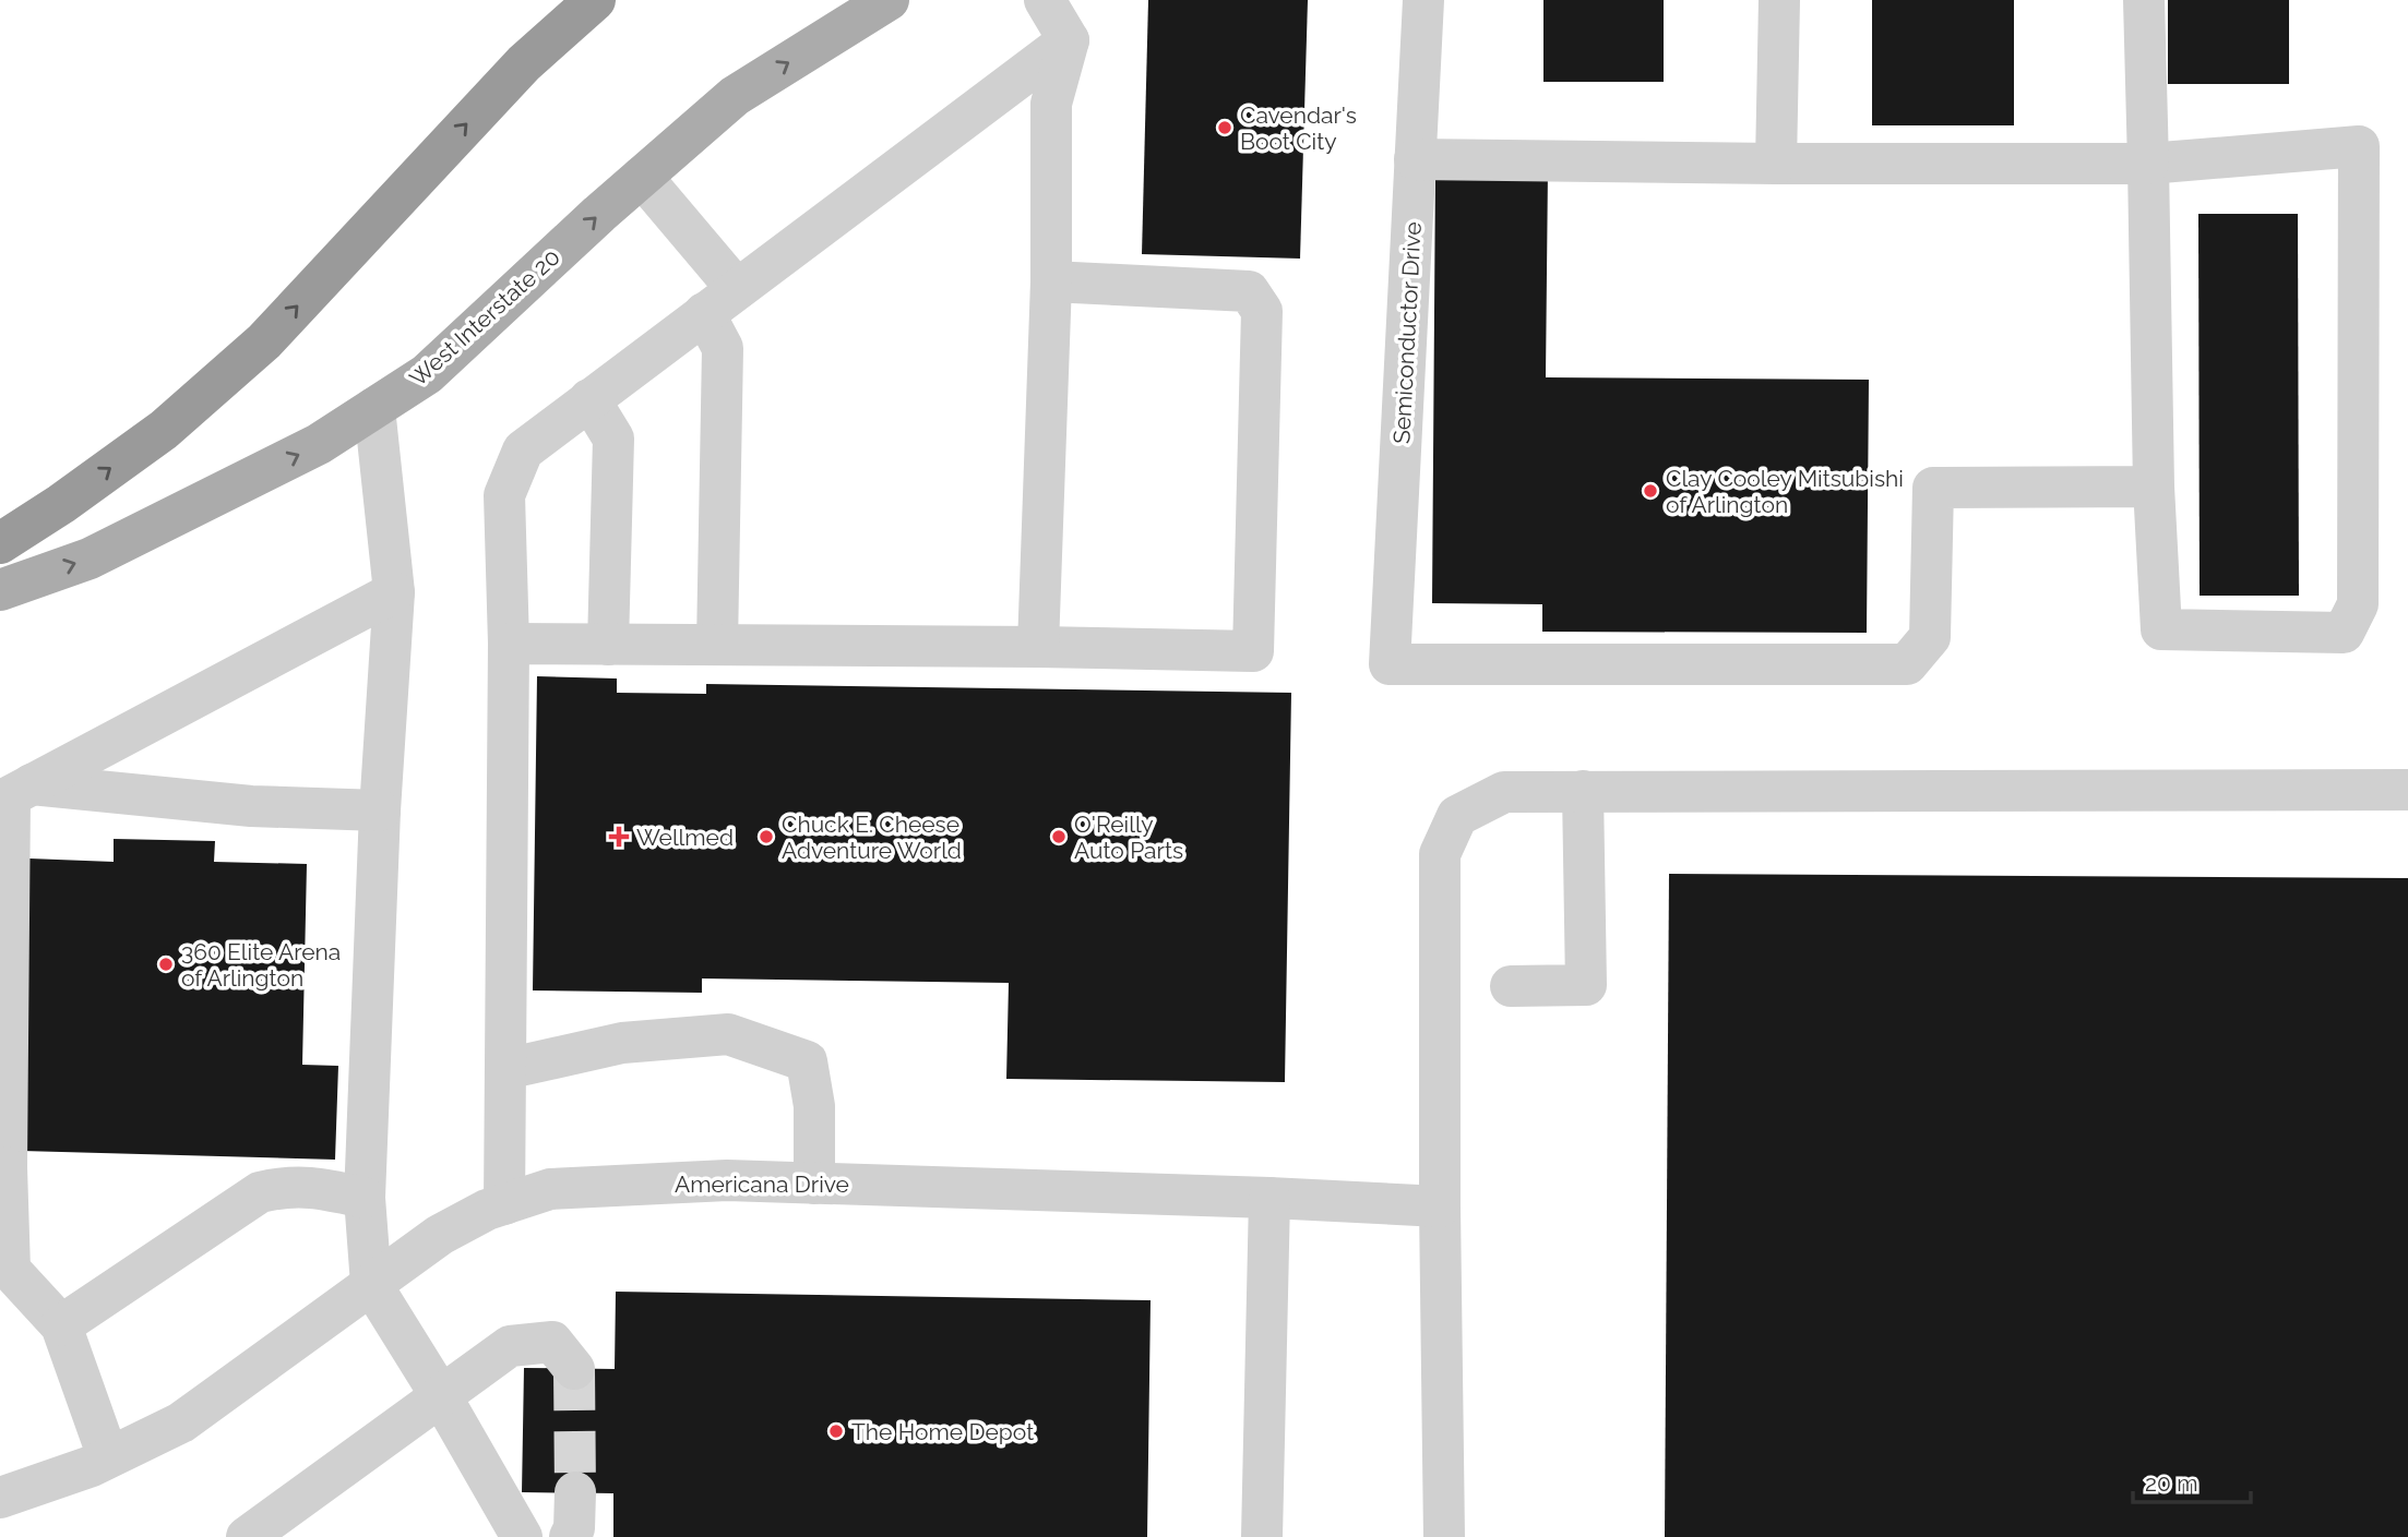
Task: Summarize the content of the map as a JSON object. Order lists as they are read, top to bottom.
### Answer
{
  "streets": {
    "main road": ["West Interstate 20"],
    "street": ["Semiconductor Drive", "Americana Drive"]
  },
  "one_way": ["West Interstate 20"],
  "places": {
    "other": [
      "Cavendar's Boot City",
      "Clay Cooley Mitsubishi of Arlington",
      "Chuck E. Cheese Adventure World",
      "O'Reilly Auto Parts",
      "360 Elite Arena of Arlington",
      "The Home Depot"
    ],
    "health": ["Wellmed"]
  },
  "scale_bar": "20 m"
}
